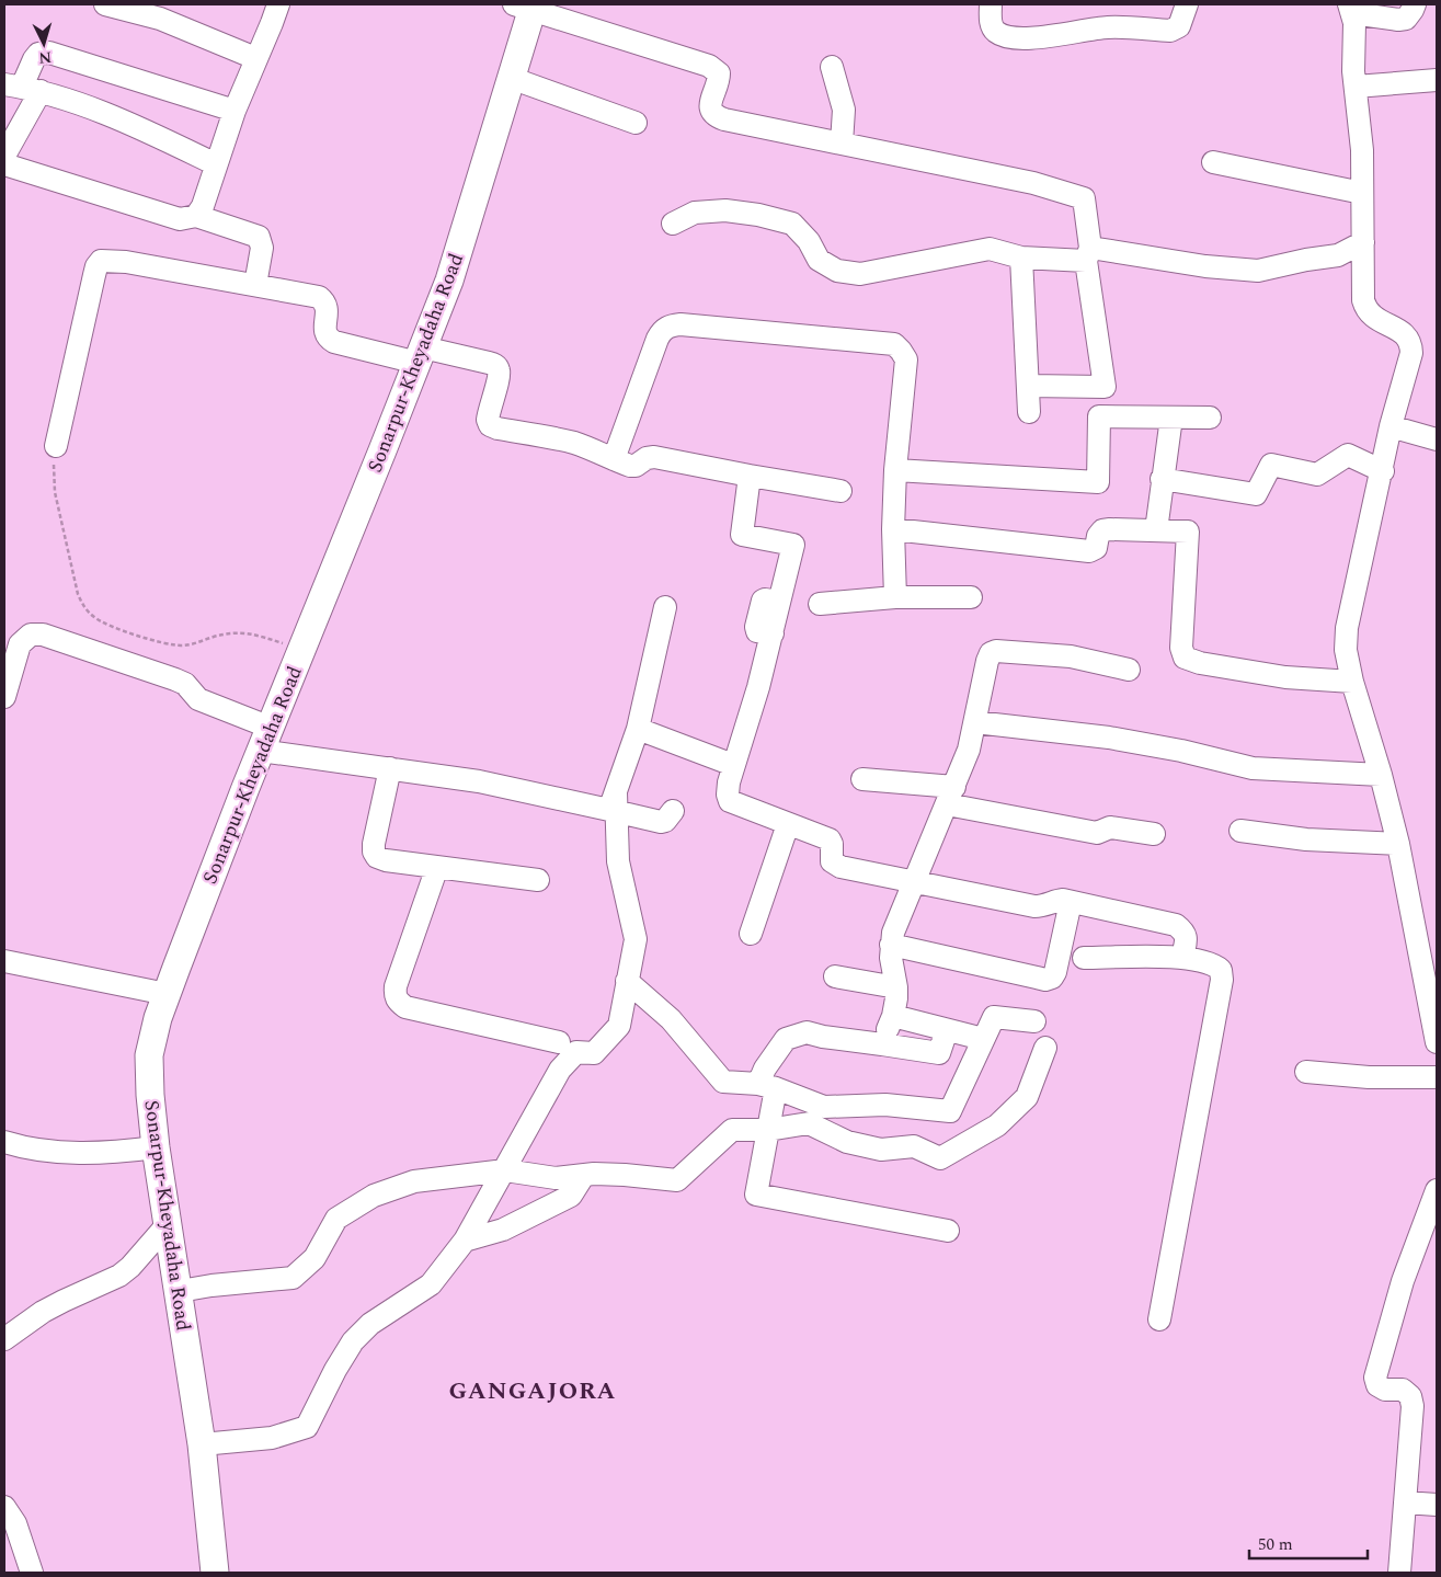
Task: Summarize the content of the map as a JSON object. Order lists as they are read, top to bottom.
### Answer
{
  "streets": {
    "main road": ["Sonarpur-Kheyadaha Road"]
  },
  "districts": ["GANGAJORA"],
  "scale_bar": "50 m",
  "north": "bottom"
}
